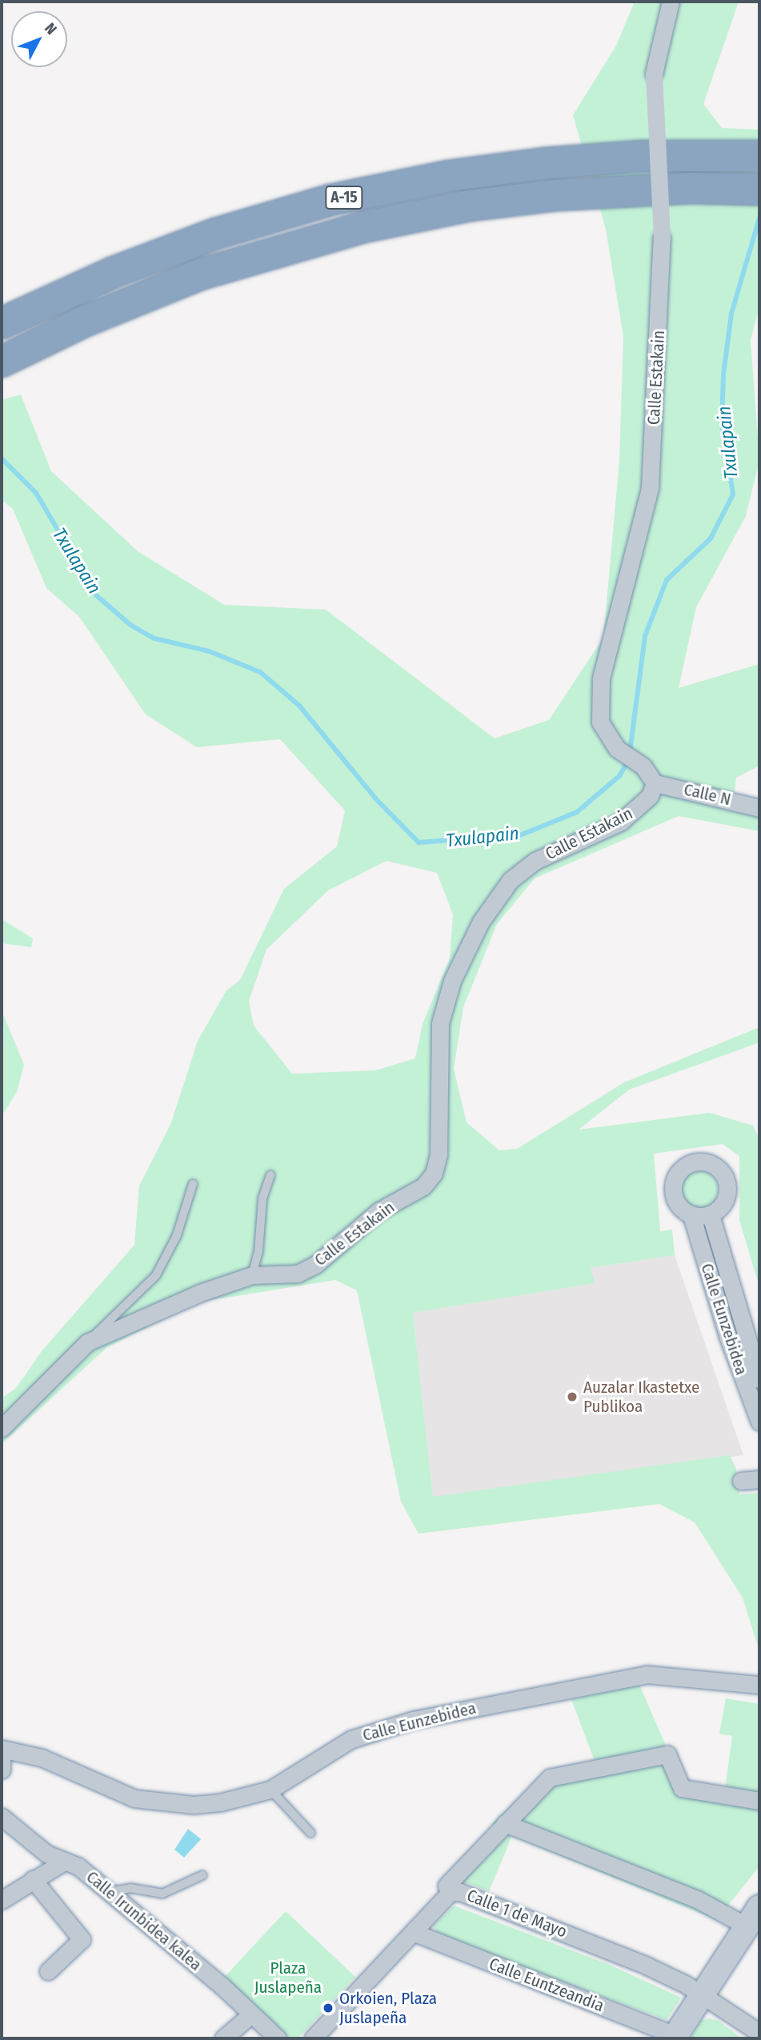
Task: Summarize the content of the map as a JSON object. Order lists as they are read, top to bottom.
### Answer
{
  "streets": {
    "highway": ["A-15"],
    "street": [
      "Calle Estakain",
      "Calle N",
      "Calle Eunzebidea",
      "Calle 1 de Mayo",
      "Calle Irunbidea kalea",
      "Calle Euntzeandia"
    ]
  },
  "crossings": [
    ["Calle Estakain", "Calle N"],
    ["Calle 1 de Mayo", "Calle Euntzeandia"]
  ],
  "water": ["Txulapain"],
  "parks": ["Plaza Juslapeña"],
  "places": ["Auzalar Ikastetxe Publikoa", "Orkoien, Plaza Juslapeña"],
  "north": "top right"
}
